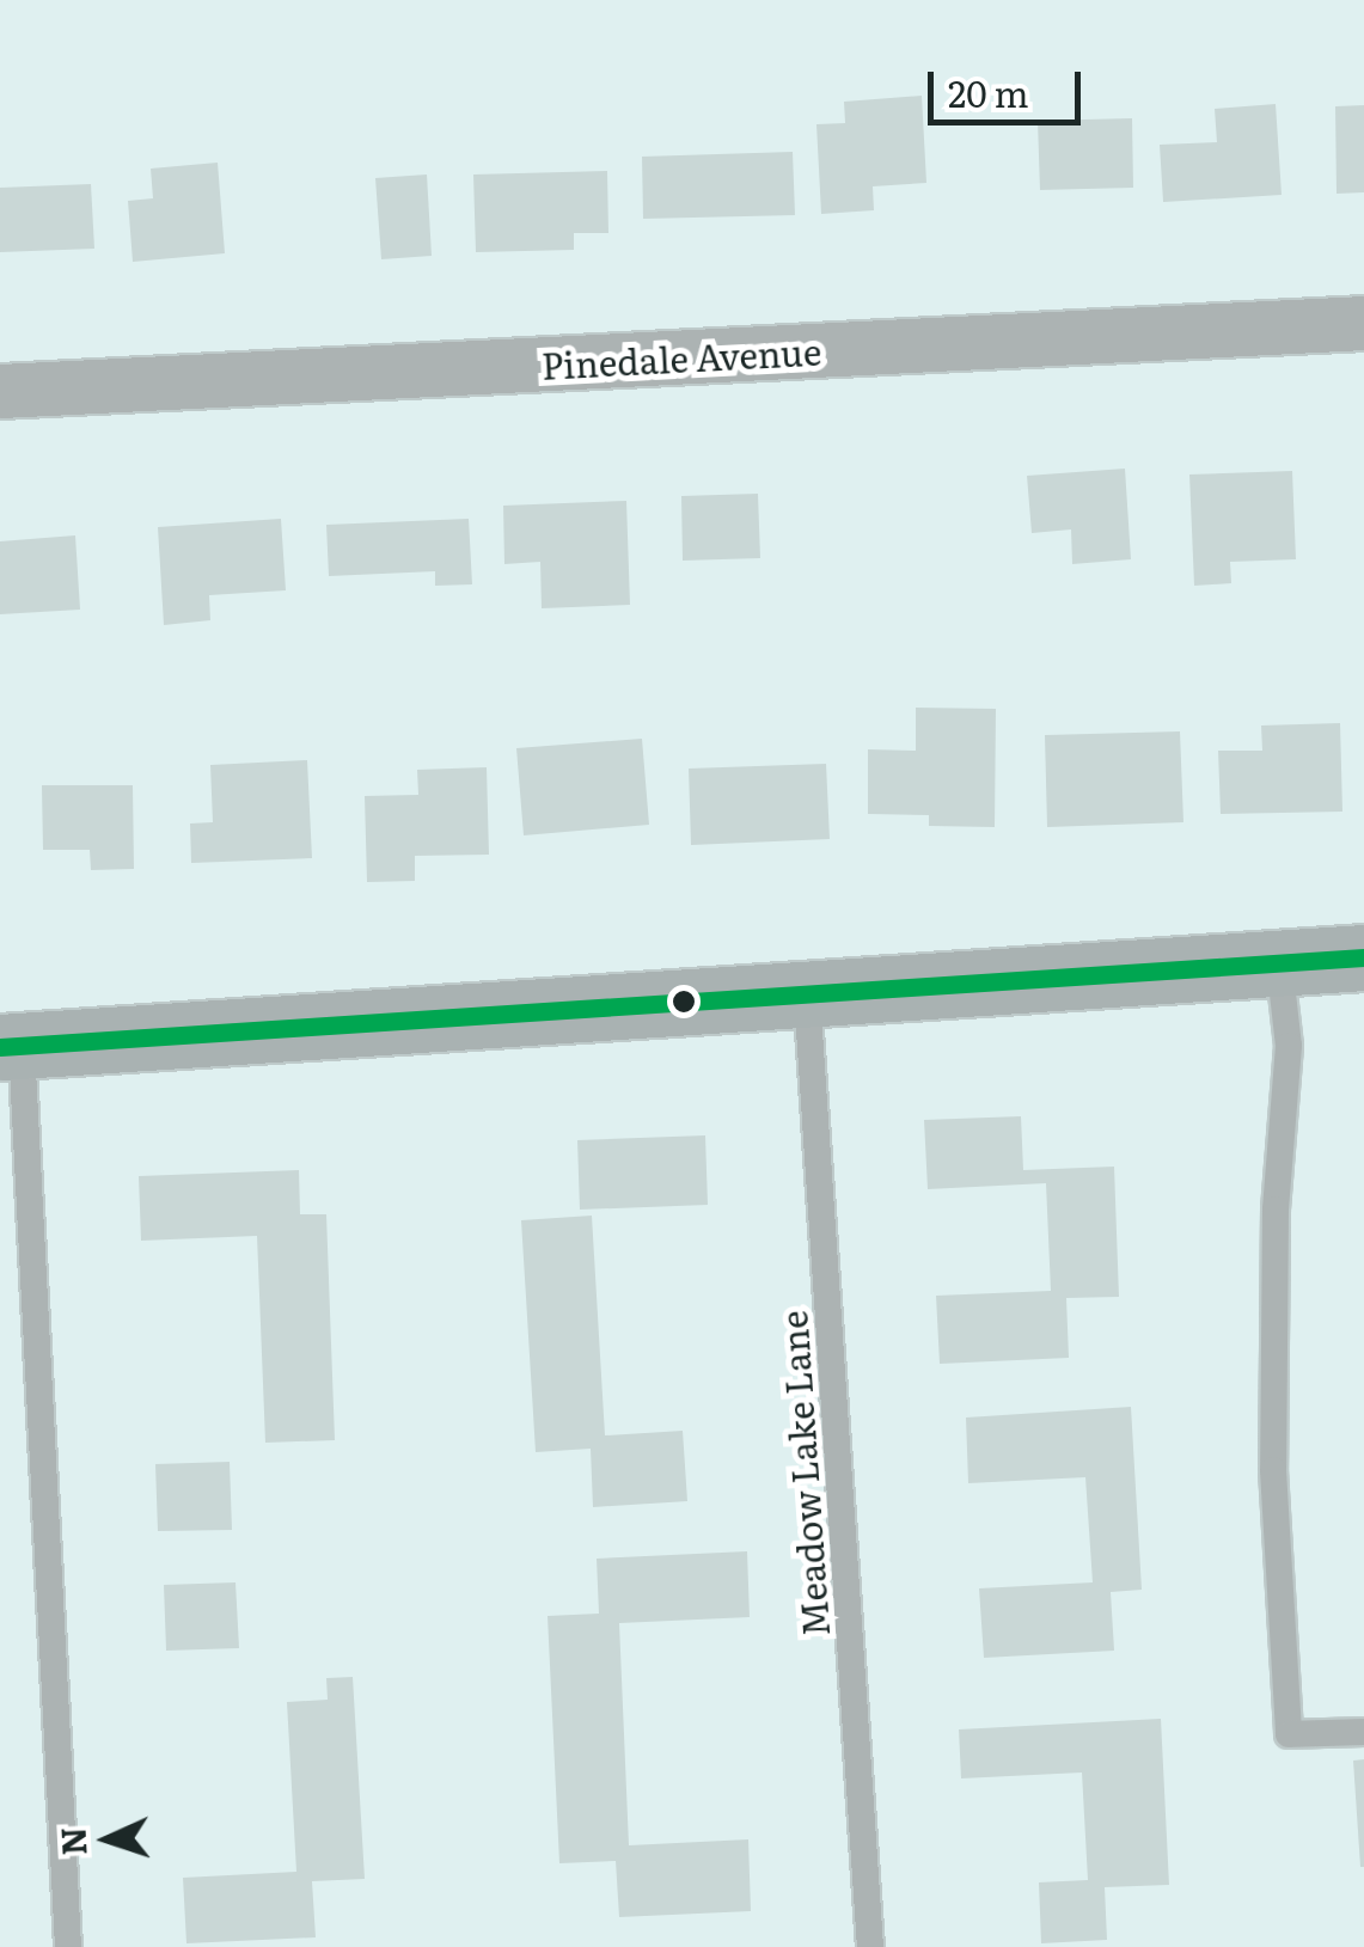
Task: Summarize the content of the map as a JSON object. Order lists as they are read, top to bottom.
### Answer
{
  "streets": {
    "street": ["Pinedale Avenue"],
    "lane": ["Meadow Lake Lane"]
  },
  "scale_bar": "20 m",
  "north": "left"
}
